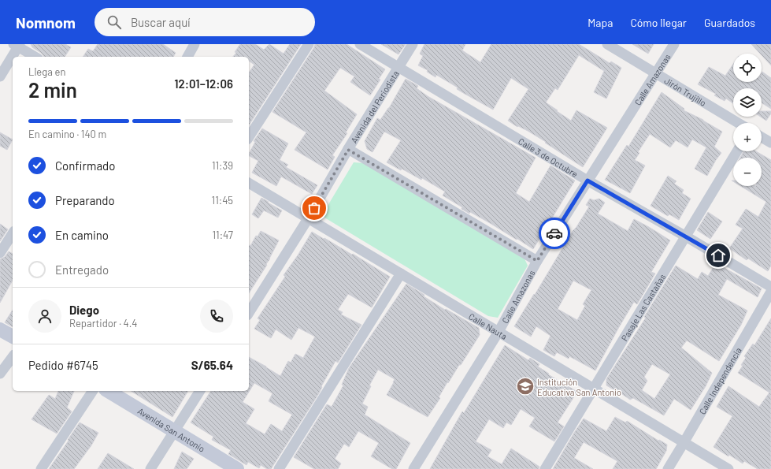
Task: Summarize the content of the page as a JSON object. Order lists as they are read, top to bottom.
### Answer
{
  "streets": {
    "main road": ["Avenida San Antonio"],
    "street": [
      "Calle Amazonas",
      "Jirón Trujillo",
      "Avenida del Periodista",
      "Calle 3 de Octubre",
      "Pasaje Las Castañas",
      "Calle Nauta",
      "Calle Independencia"
    ]
  },
  "crossings": [
    ["Calle Amazonas", "Jirón Trujillo"],
    ["Calle Amazonas", "Calle 3 de Octubre"],
    ["Calle Amazonas", "Calle Nauta"],
    ["Avenida del Periodista", "Calle 3 de Octubre"],
    ["Avenida del Periodista", "Calle Nauta"],
    ["Calle 3 de Octubre", "Pasaje Las Castañas"],
    ["Pasaje Las Castañas", "Calle Nauta"],
    ["Calle Nauta", "Calle Independencia"]
  ],
  "places": {
    "school or university": ["Institución Educativa San Antonio"]
  },
  "page": {
    "header": "Nomnom",
    "search": "Buscar aquí",
    "nav": ["Mapa", "Cómo llegar", "Guardados"],
    "map_buttons": ["+", "−"],
    "heading": ["2 min", "Llega en", "12:01–12:06"],
    "panel": [
      "Diego",
      "Repartidor · 4.4",
      "Pedido #6745",
      "S/65.64"
    ],
    "bar": "En camino · 140 m",
    "list": [
      ["Confirmado", "11:39"],
      ["Preparando", "11:45"],
      ["En camino", "11:47"],
      "Entregado"
    ]
  }
}
